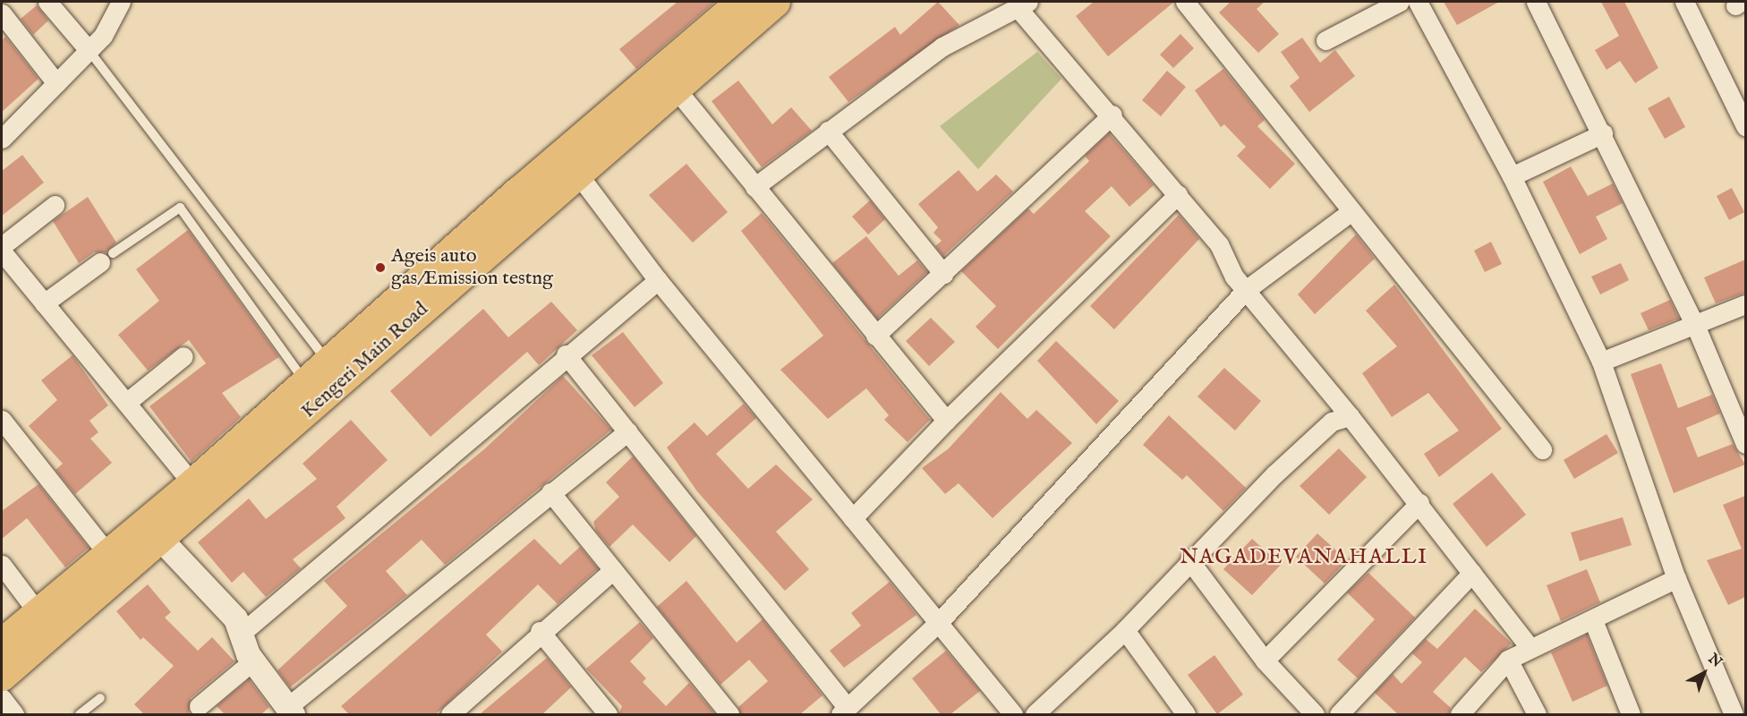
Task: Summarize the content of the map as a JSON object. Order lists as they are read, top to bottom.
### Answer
{
  "streets": {
    "main road": ["Kengeri Main Road"]
  },
  "districts": ["NAGADEVANAHALLI"],
  "places": ["Ageis auto gas/Emission testng"],
  "north": "top right"
}
